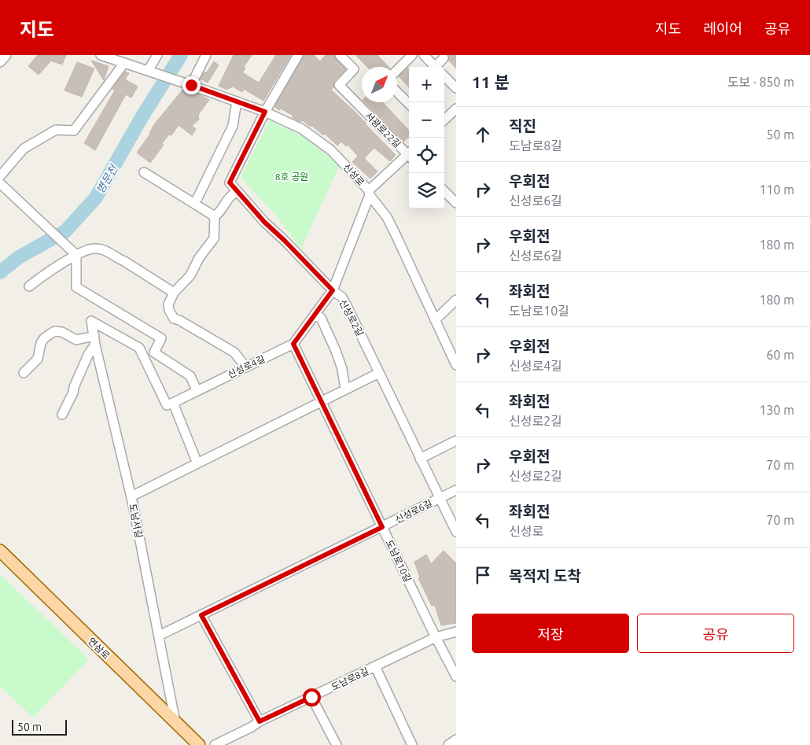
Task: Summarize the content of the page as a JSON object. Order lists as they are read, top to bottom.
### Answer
{
  "streets": {
    "main road": ["연삼로"],
    "street": [
      "서광로22길",
      "신성로",
      "신성로2길",
      "신성로4길",
      "신성로6길",
      "도남서길",
      "도남로10길",
      "도남로8길"
    ]
  },
  "crossings": [
    ["서광로22길", "신성로"],
    ["서광로22길", "신성로4길"],
    ["신성로", "신성로2길"],
    ["신성로", "신성로4길"],
    ["신성로2길", "신성로4길"],
    ["신성로2길", "신성로6길"],
    ["신성로4길", "도남서길"],
    ["신성로4길", "도남로10길"],
    ["신성로6길", "도남서길"],
    ["신성로6길", "도남로10길"],
    ["도남서길", "연삼로"],
    ["도남로10길", "도남로8길"]
  ],
  "water": ["병문천"],
  "parks": ["8호 공원"],
  "scale_bar": "50 m",
  "north": "top right",
  "page": {
    "header": "지도",
    "nav": ["지도", "레이어", "공유"],
    "heading": ["11 분", "도보 · 850 m"],
    "map_buttons": ["+", "−"],
    "list": [
      ["직진", "도남로8길", "50 m"],
      ["우회전", "신성로6길", "110 m"],
      ["우회전", "신성로6길", "180 m"],
      ["좌회전", "도남로10길", "180 m"],
      ["우회전", "신성로4길", "60 m"],
      ["좌회전", "신성로2길", "130 m"],
      ["우회전", "신성로2길", "70 m"],
      ["좌회전", "신성로", "70 m"],
      "목적지 도착"
    ],
    "buttons": ["저장", "공유"],
    "scale": "50 m"
  }
}
